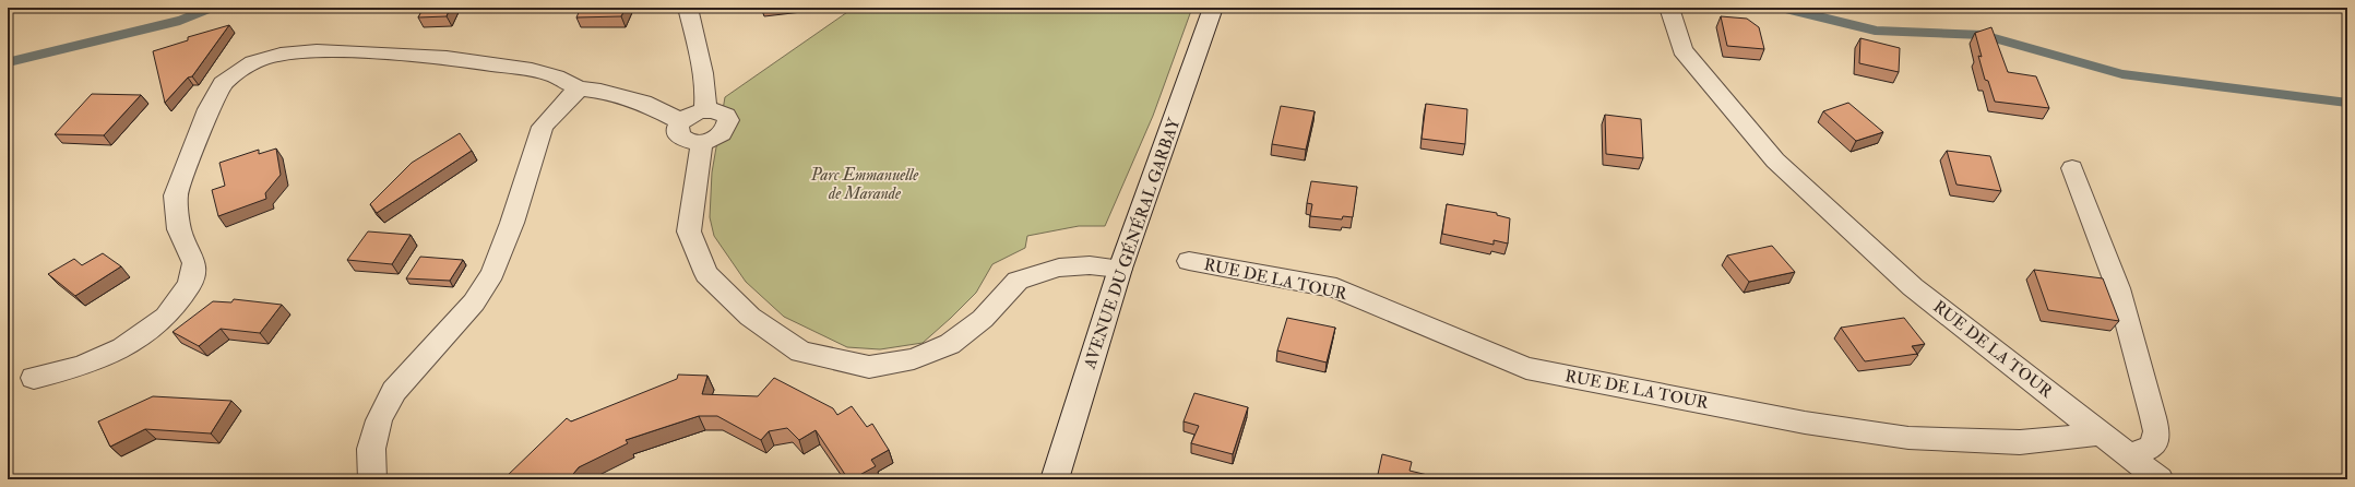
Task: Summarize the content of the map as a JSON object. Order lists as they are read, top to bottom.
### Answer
{
  "streets": {
    "street": ["AVENUE DU GÉNÉRAL GARBAY", "RUE DE LA TOUR"]
  },
  "parks": ["Parc Emmanuelle de Marande"]
}
